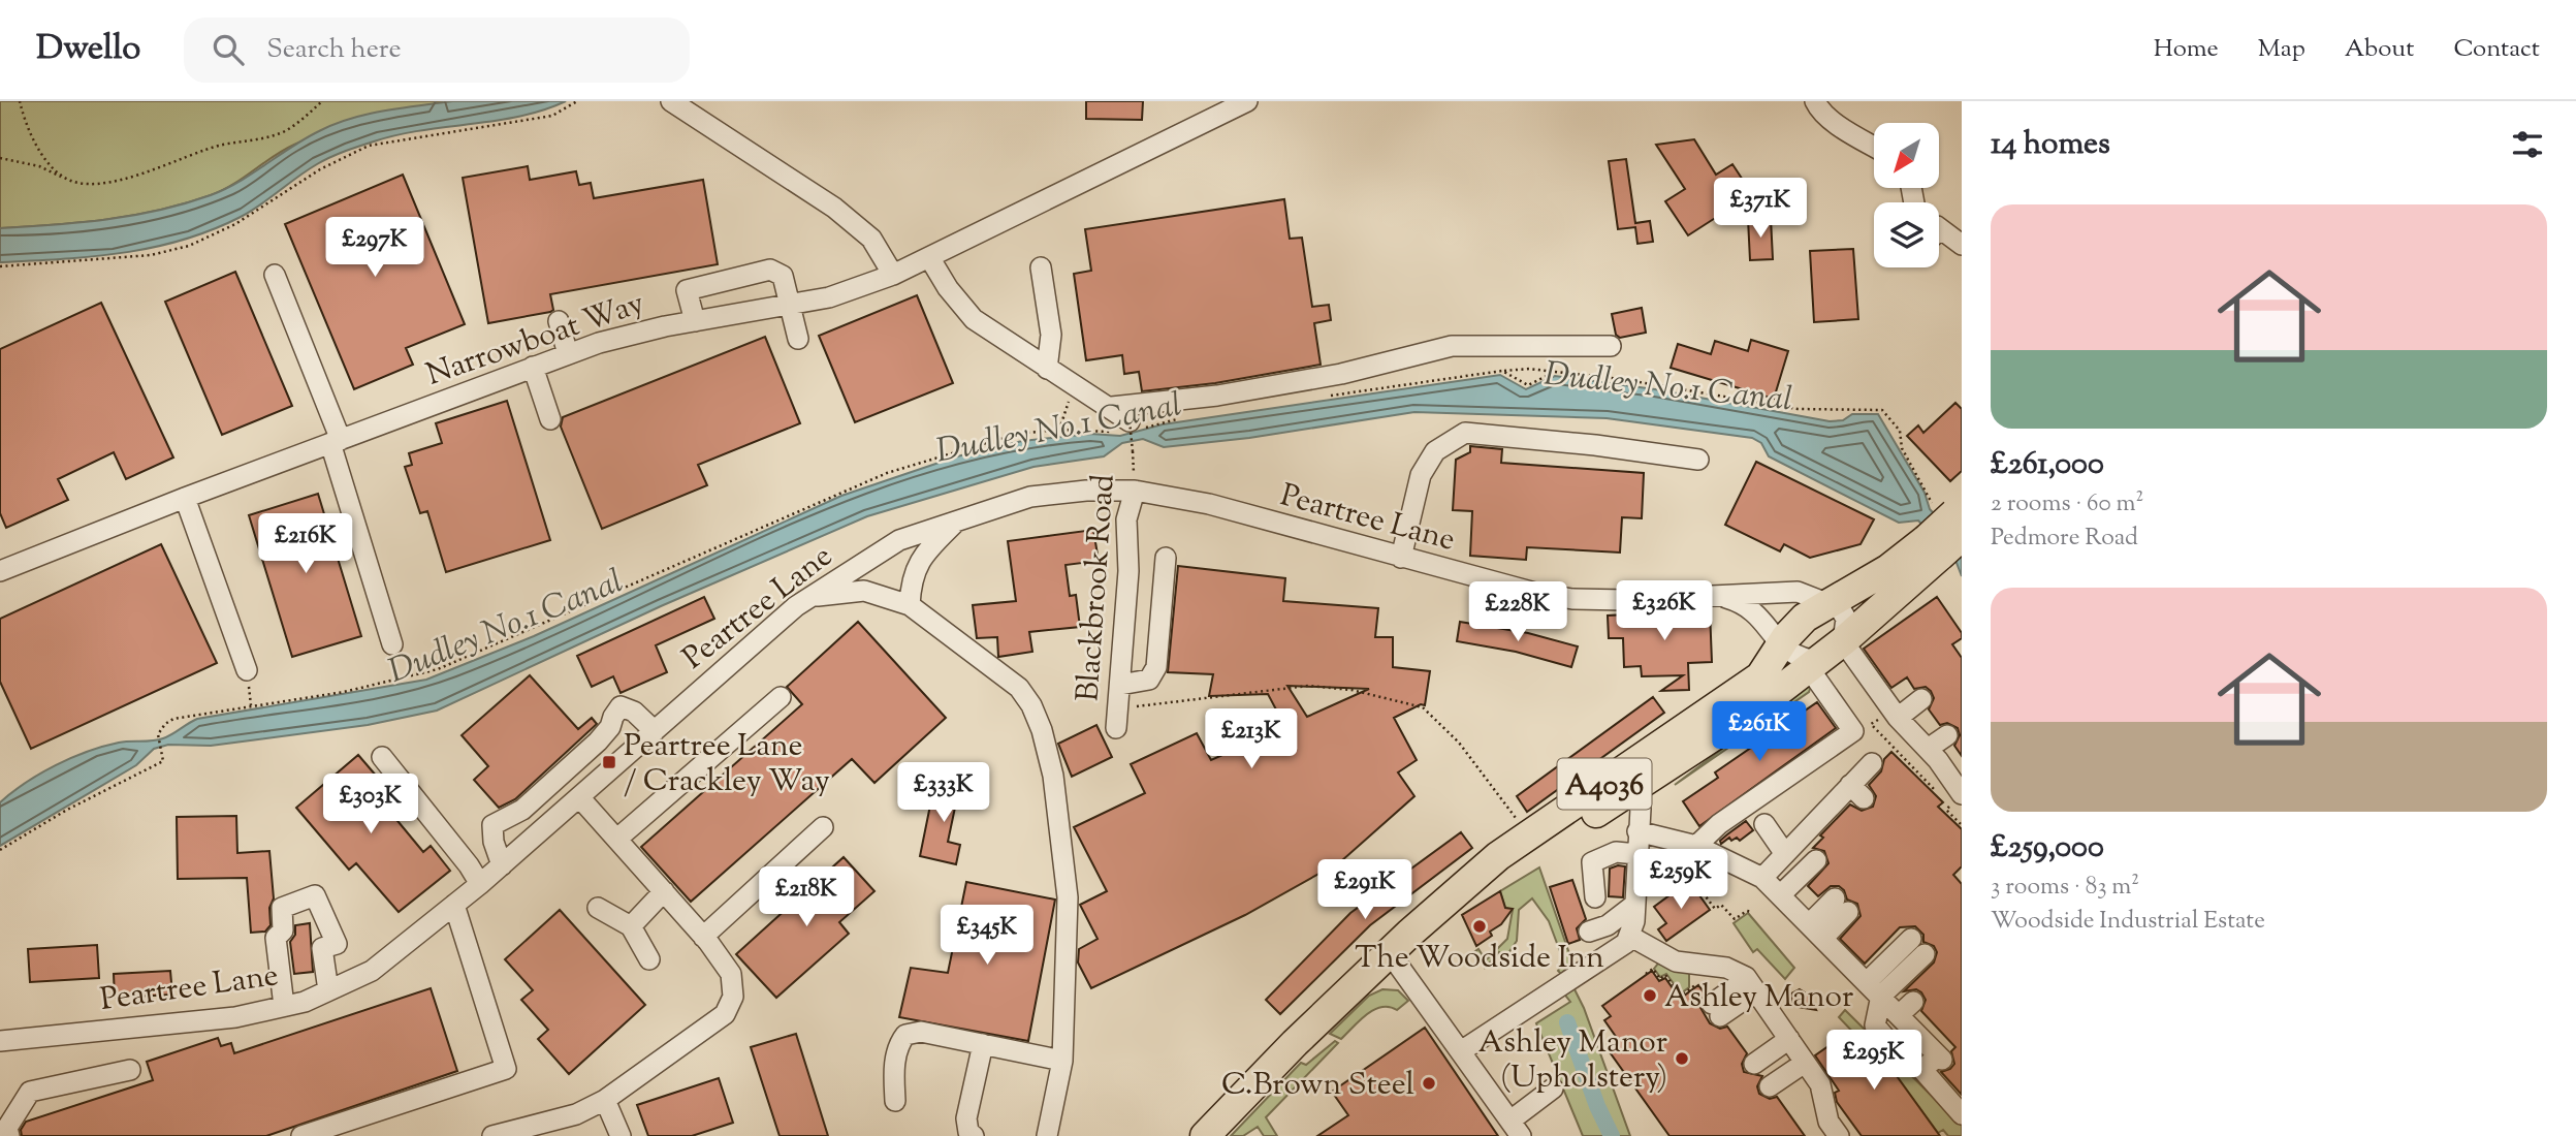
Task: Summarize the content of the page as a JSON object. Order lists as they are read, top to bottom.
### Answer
{
  "streets": {
    "highway": ["A4036"],
    "street": ["Narrowboat Way", "Peartree Lane", "Blackbrook Road"]
  },
  "crossings": [
    ["Peartree Lane", "Blackbrook Road"],
    ["Peartree Lane", "A4036"]
  ],
  "water": ["Dudley No.1 Canal"],
  "places": {
    "transit": ["Peartree Lane / Crackley Way"],
    "other": [
      "The Woodside Inn",
      "Ashley Manor",
      "Ashley Manor (Upholstery)",
      "C.Brown Steel"
    ]
  },
  "north": "bottom left",
  "page": {
    "header": "Dwello",
    "search": "Search here",
    "nav": [
      "Home",
      "Map",
      "About",
      "Contact"
    ],
    "heading": "14 homes",
    "price": [
      "£371K",
      "£297K",
      "£216K",
      "£326K",
      "£228K",
      "£261K",
      "£213K",
      "£333K",
      "£303K",
      "£259K",
      "£291K",
      "£218K",
      "£345K",
      "£295K"
    ],
    "list": [
      {
        "name": "£261,000",
        "note": "2 rooms · 60 m² · Pedmore Road"
      },
      {
        "name": "£259,000",
        "note": "3 rooms · 83 m² · Woodside Industrial Estate"
      }
    ]
  }
}
